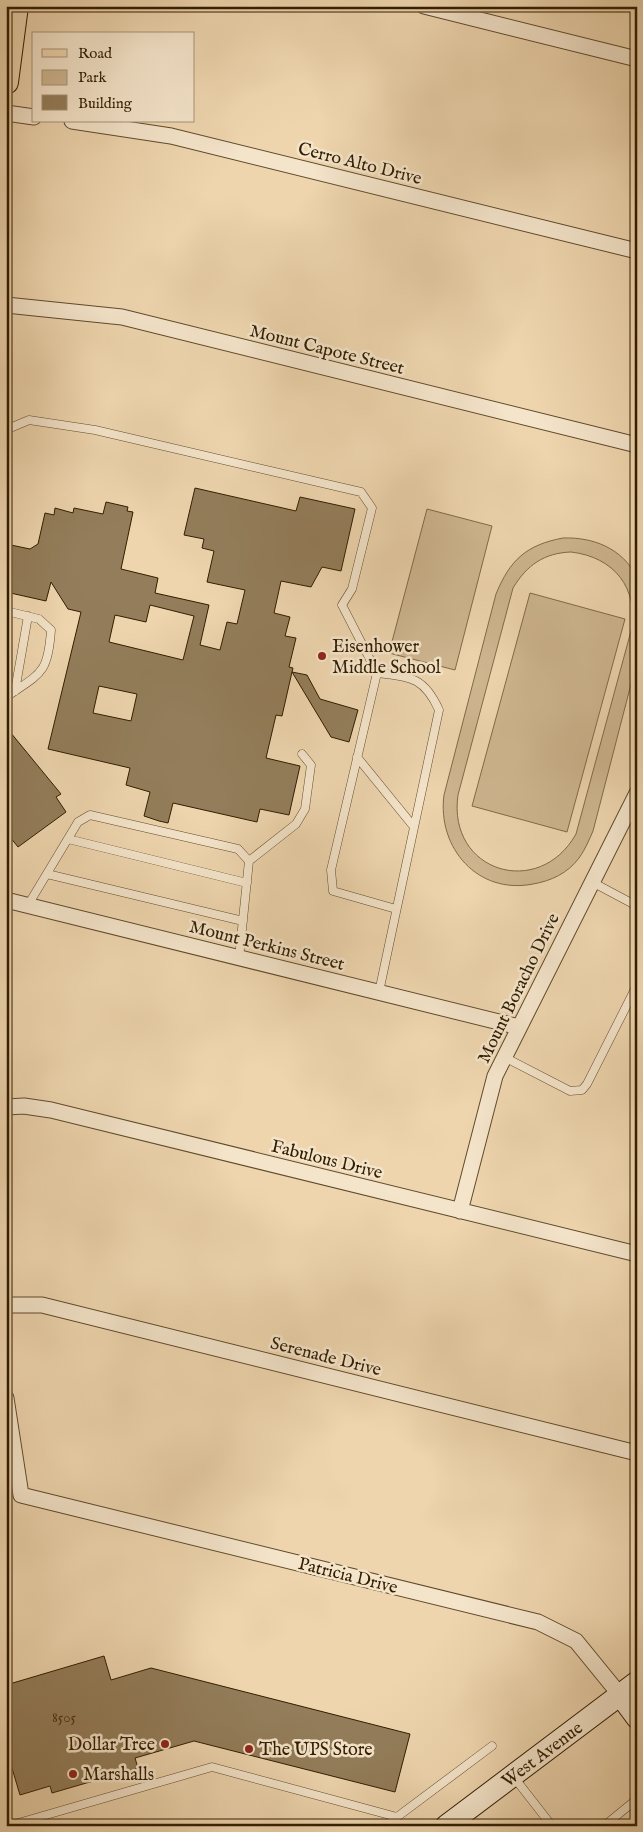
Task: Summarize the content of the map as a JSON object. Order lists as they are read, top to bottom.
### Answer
{
  "streets": {
    "main road": ["Patricia Drive", "West Avenue"],
    "street": [
      "Cerro Alto Drive",
      "Mount Capote Street",
      "Mount Perkins Street",
      "Mount Boracho Drive",
      "Fabulous Drive",
      "Serenade Drive"
    ]
  },
  "crossings": [
    ["Mount Perkins Street", "Mount Boracho Drive"],
    ["Mount Boracho Drive", "Fabulous Drive"],
    ["Patricia Drive", "West Avenue"]
  ],
  "places": [
    "Eisenhower Middle School",
    "Dollar Tree",
    "The UPS Store",
    "Marshalls"
  ],
  "house_numbers": ["8505"],
  "legend": ["Road", "Park", "Building"]
}
